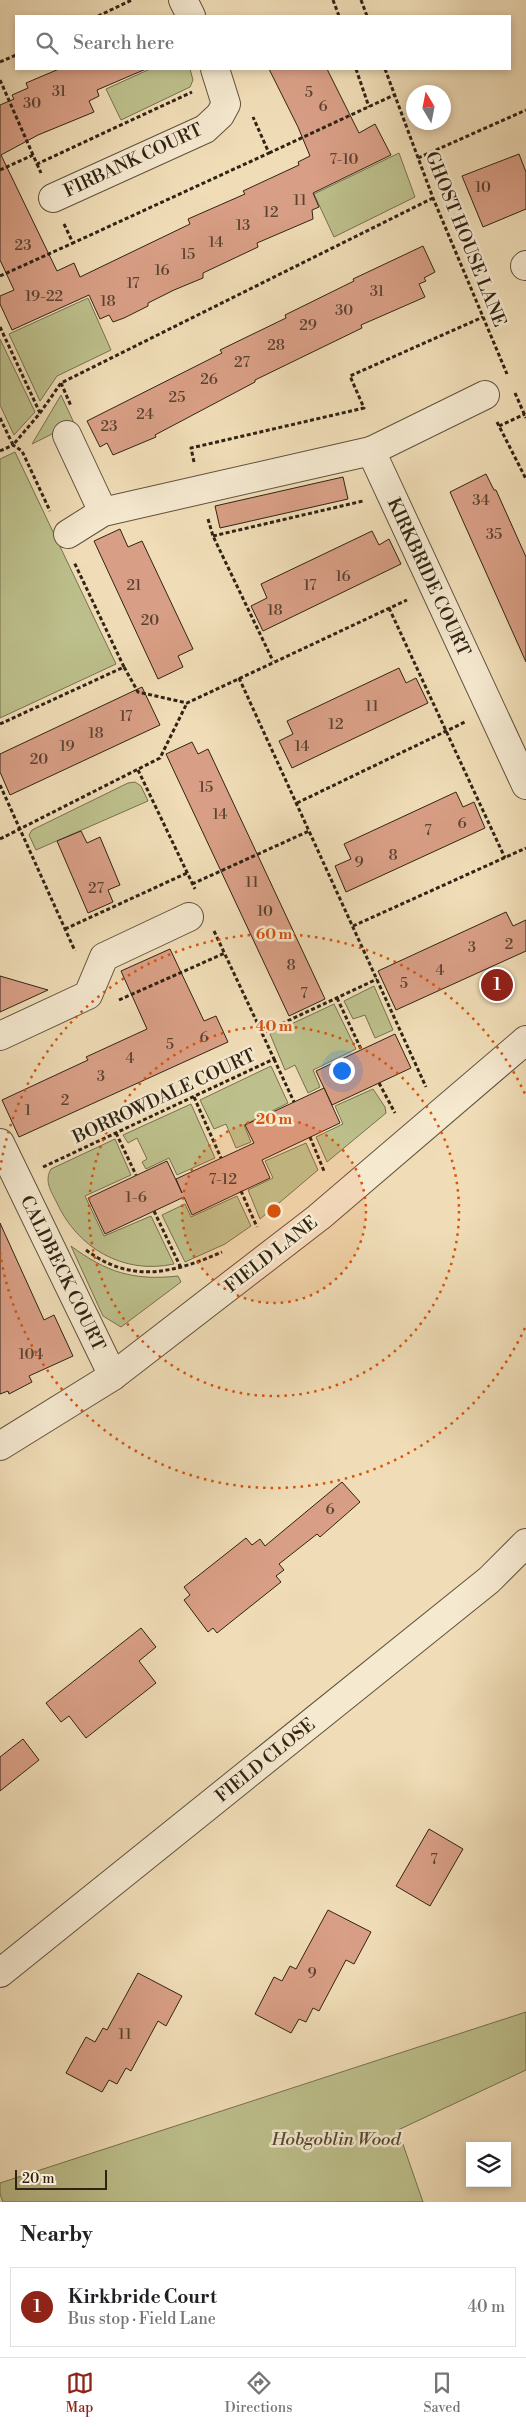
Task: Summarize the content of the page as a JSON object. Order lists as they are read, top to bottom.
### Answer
{
  "streets": {
    "street": [
      "FIRBANK COURT",
      "KIRKBRIDE COURT",
      "FIELD LANE",
      "CALDBECK COURT",
      "FIELD CLOSE"
    ],
    "path": ["GHOST HOUSE LANE", "BORROWDALE COURT"]
  },
  "crossings": [
    ["BORROWDALE COURT", "CALDBECK COURT"],
    ["FIELD LANE", "CALDBECK COURT"]
  ],
  "parks": ["Hobgoblin Wood"],
  "house_numbers": [
    "31",
    "5",
    "30",
    "6",
    "7-10",
    "10",
    "11",
    "12",
    "13",
    "14",
    "23",
    "15",
    "16",
    "17",
    "31",
    "19-22",
    "18",
    "30",
    "29",
    "28",
    "27",
    "26",
    "25",
    "24",
    "23",
    "34",
    "35",
    "16",
    "21",
    "17",
    "18",
    "20",
    "11",
    "17",
    "12",
    "18",
    "19",
    "14",
    "20",
    "15",
    "14",
    "6",
    "7",
    "8",
    "9",
    "11",
    "27",
    "10",
    "2",
    "3",
    "8",
    "4",
    "5",
    "7",
    "6",
    "5",
    "4",
    "3",
    "2",
    "1",
    "7-12",
    "1-6",
    "104",
    "6",
    "7",
    "9",
    "11"
  ],
  "scale_bar": "20 m",
  "north": "top",
  "page": {
    "search": "Search here",
    "pins": "1",
    "scale": "20 m",
    "heading": "Nearby",
    "list": [
      {
        "mark": "1",
        "name": "Kirkbride Court",
        "note": "Bus stop · Field Lane",
        "value": "40 m"
      }
    ],
    "nav": ["Map", "Directions", "Saved"]
  },
  "rings": ["60 m", "40 m", "20 m"]
}
